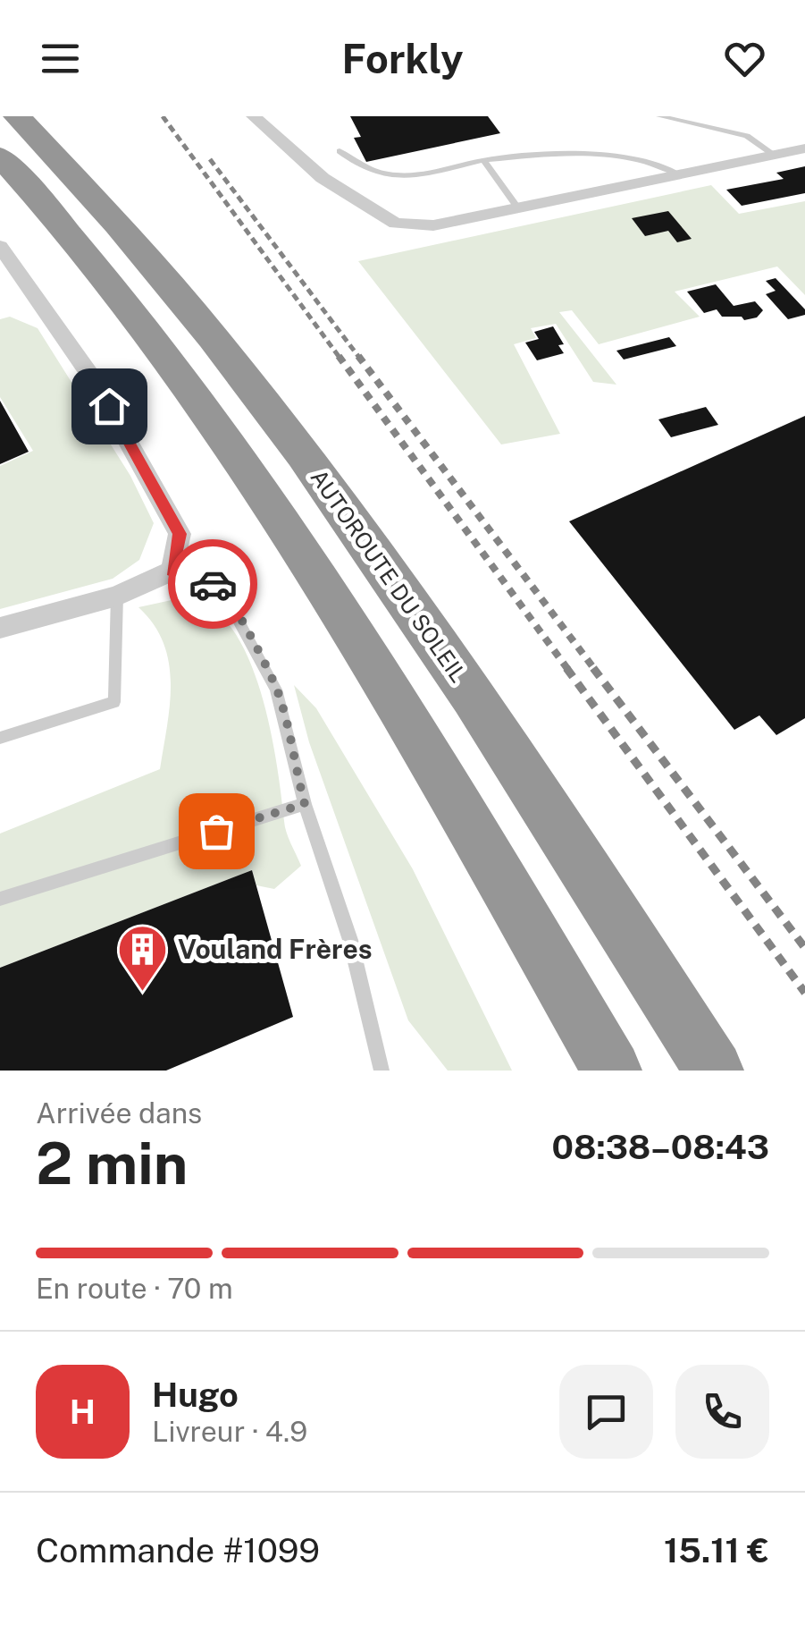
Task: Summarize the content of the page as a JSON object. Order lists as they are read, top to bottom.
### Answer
{
  "streets": {
    "highway": ["AUTOROUTE DU SOLEIL"]
  },
  "places": {
    "building": ["Vouland Frères"]
  },
  "page": {
    "header": "Forkly",
    "heading": ["2 min", "Arrivée dans", "08:38–08:43"],
    "panel": [
      "Hugo",
      "Livreur · 4.9",
      "Commande #1099",
      "15.11 €"
    ],
    "bar": "En route · 70 m",
    "round": "H"
  }
}
